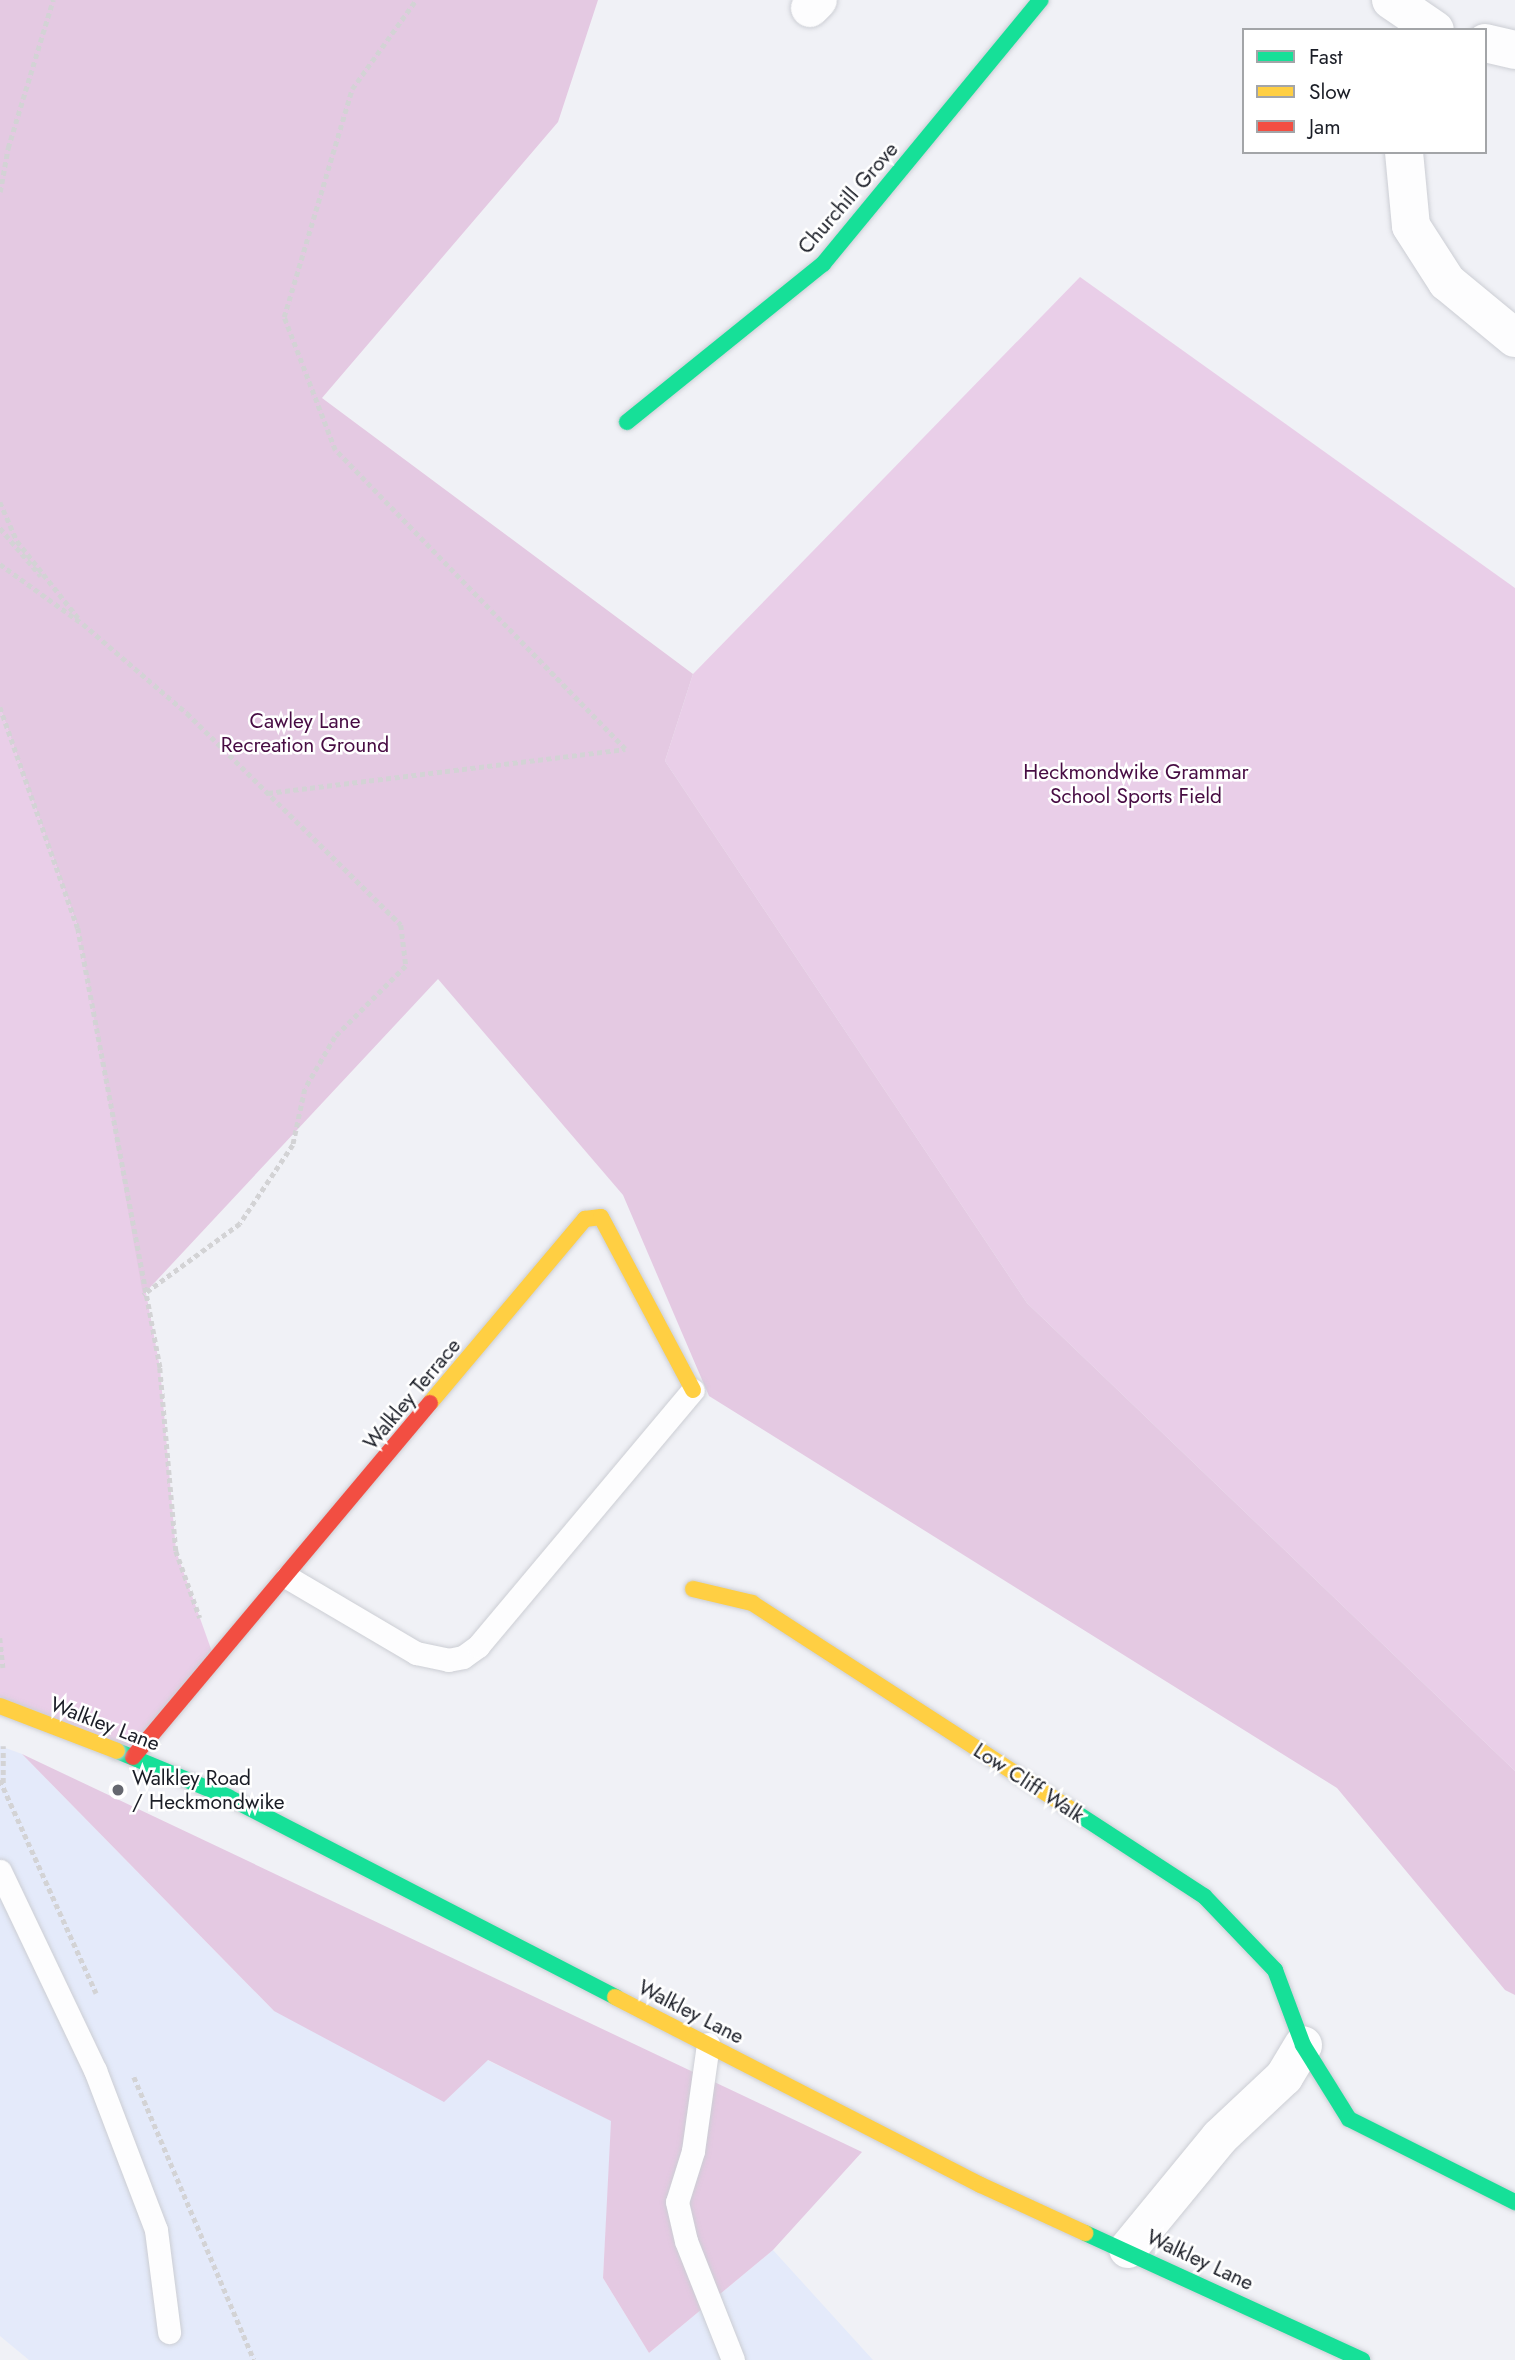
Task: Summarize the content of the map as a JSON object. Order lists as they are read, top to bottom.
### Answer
{
  "streets": {
    "street": [
      "Churchill Grove",
      "Walkley Terrace",
      "Walkley Lane",
      "Low Cliff Walk"
    ]
  },
  "crossings": [
    ["Walkley Terrace", "Walkley Lane"]
  ],
  "parks": ["Cawley Lane Recreation Ground", "Heckmondwike Grammar School Sports Field"],
  "places": ["Walkley Road / Heckmondwike"],
  "legend": ["Fast", "Slow", "Jam"]
}
